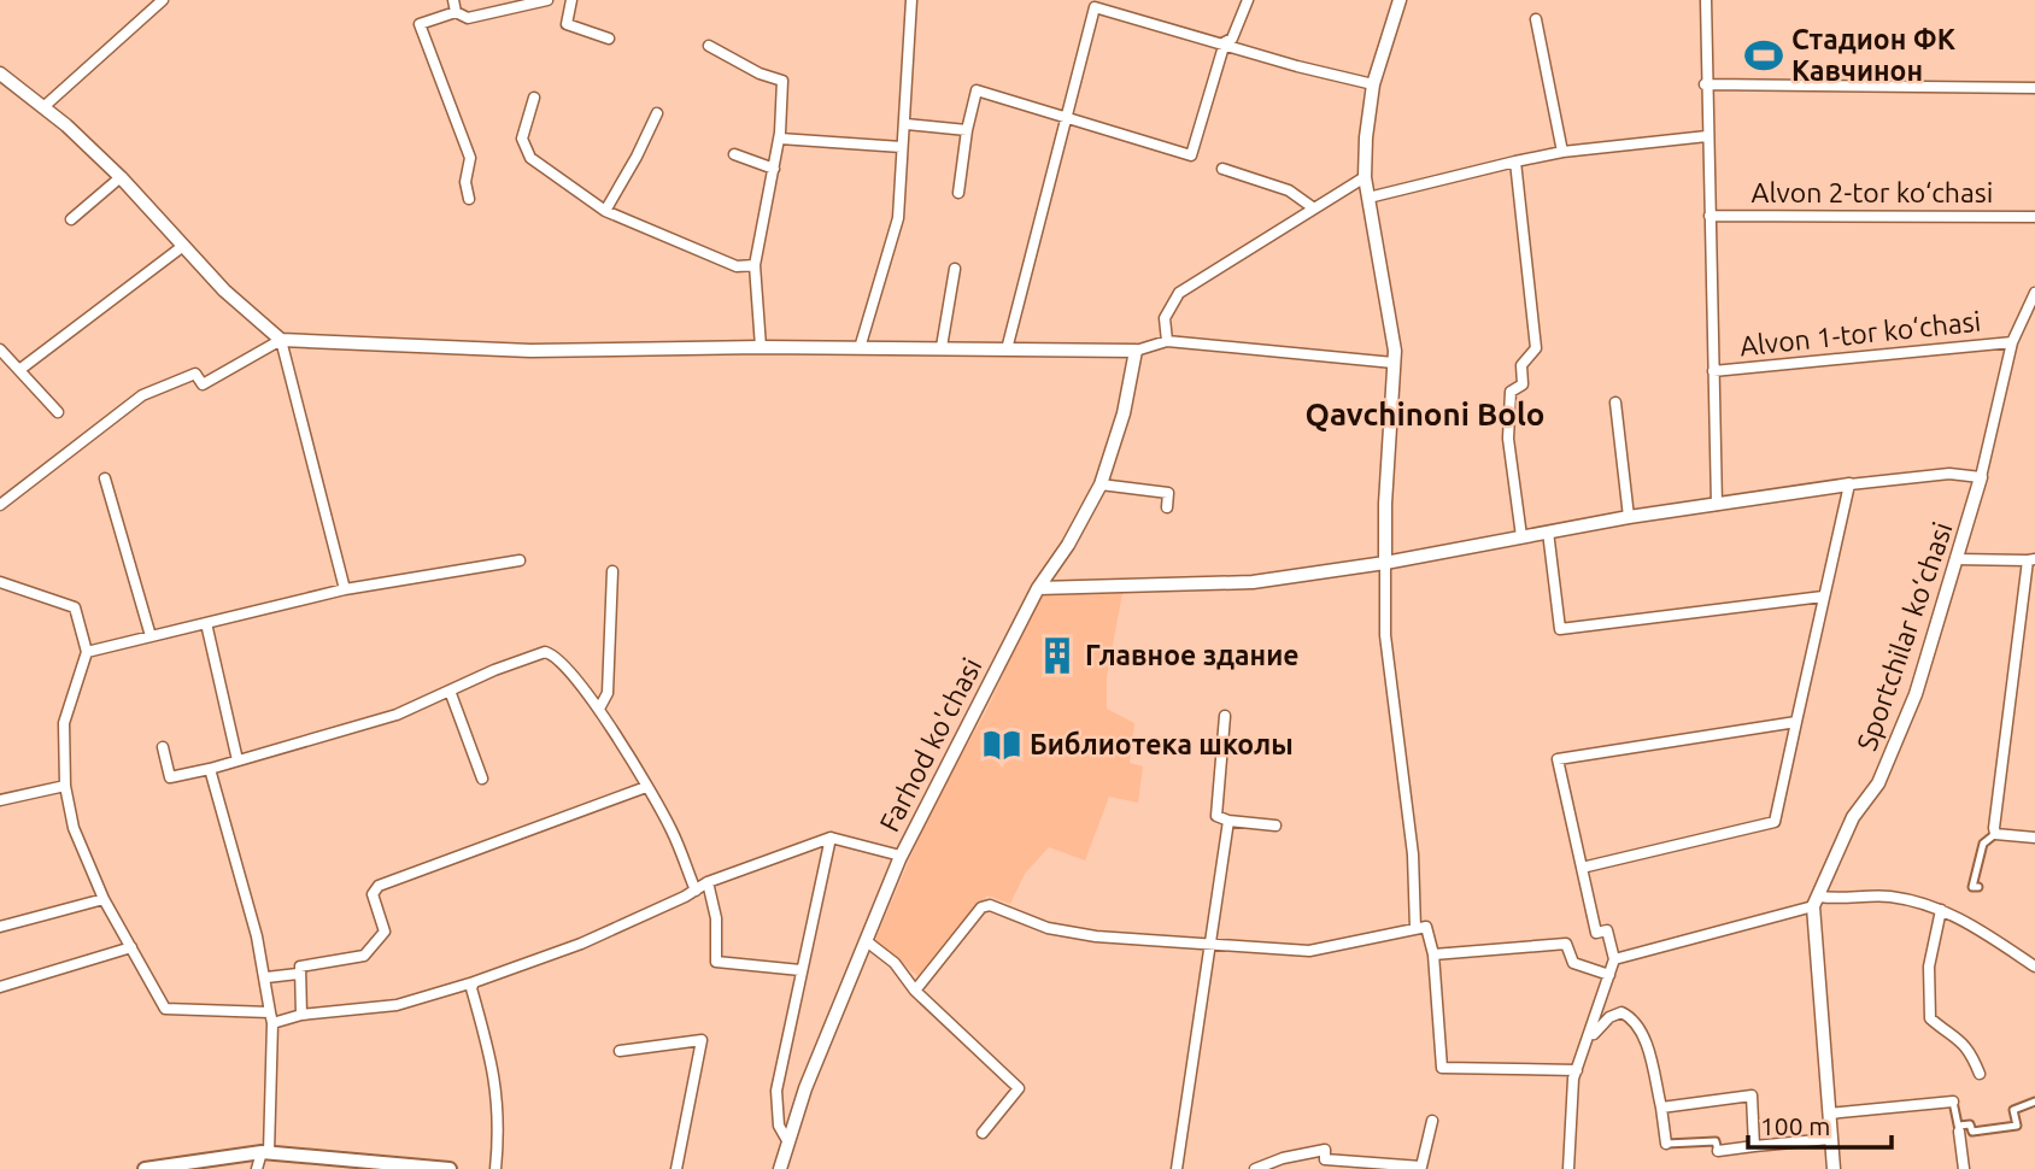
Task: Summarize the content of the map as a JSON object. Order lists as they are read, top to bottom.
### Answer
{
  "streets": {
    "street": [
      "Alvon 2-tor ko‘chasi",
      "Alvon 1-tor ko‘chasi",
      "Sportchilar ko‘chasi",
      "Farhod ko'chasi"
    ]
  },
  "districts": ["Qavchinoni Bolo"],
  "places": {
    "sports": ["Стадион ФК Кавчинон"],
    "building": ["Главное здание"],
    "library": ["Библиотека школы"]
  },
  "scale_bar": "100 m"
}
